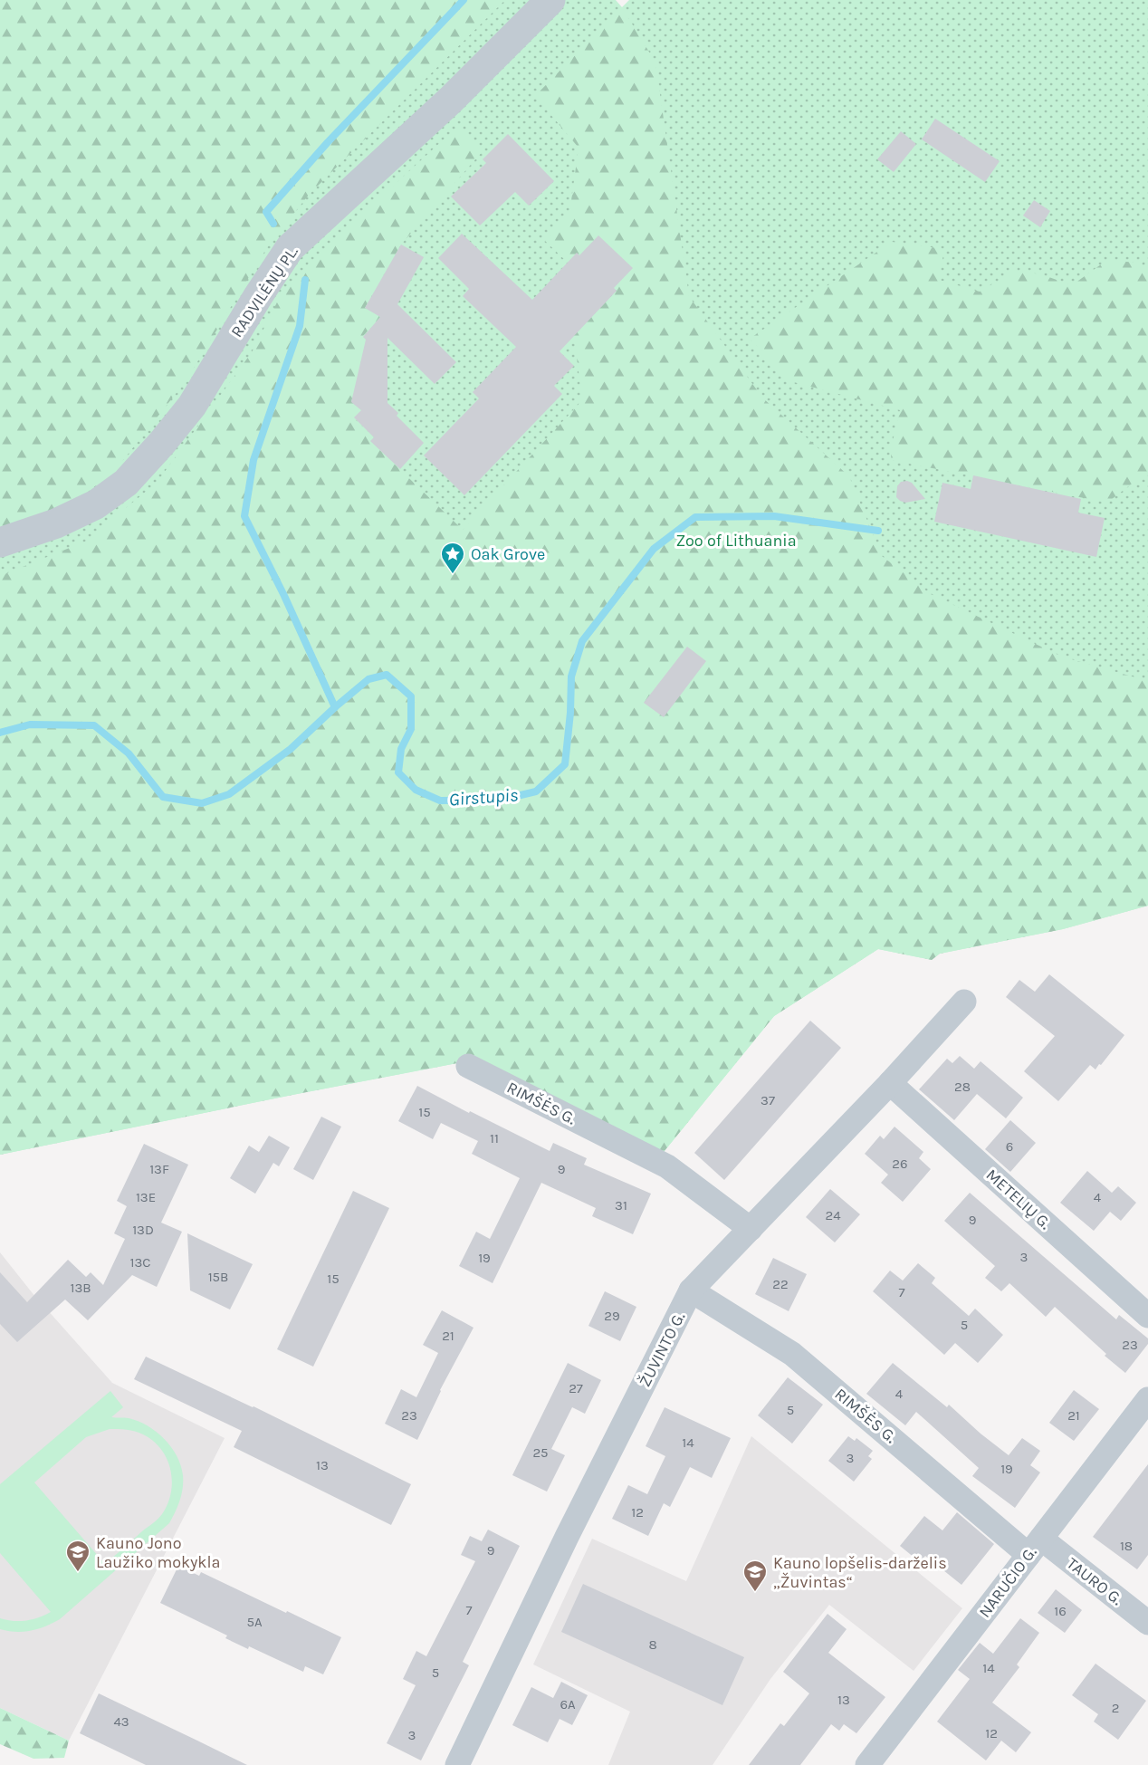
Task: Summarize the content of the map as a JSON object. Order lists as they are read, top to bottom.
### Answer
{
  "streets": {
    "street": [
      "RADVILĖNŲ PL.",
      "RIMŠĖS G.",
      "METELIŲ G.",
      "ŽUVINTO G.",
      "TAURO G.",
      "NARUČIO G."
    ]
  },
  "crossings": [
    ["RIMŠĖS G.", "ŽUVINTO G."],
    ["RIMŠĖS G.", "TAURO G."],
    ["RIMŠĖS G.", "NARUČIO G."],
    ["METELIŲ G.", "ŽUVINTO G."],
    ["TAURO G.", "NARUČIO G."]
  ],
  "water": ["Girstupis"],
  "parks": ["Zoo of Lithuania"],
  "places": {
    "place": ["Oak Grove"],
    "school or university": ["Kauno Jono Laužiko mokykla", "Kauno lopšelis-darželis „Žuvintas“"]
  },
  "house_numbers": [
    "28",
    "37",
    "15",
    "11",
    "6",
    "26",
    "13F",
    "9",
    "13E",
    "4",
    "31",
    "24",
    "9",
    "13D",
    "3",
    "19",
    "13C",
    "15B",
    "15",
    "22",
    "13B",
    "7",
    "29",
    "5",
    "21",
    "23",
    "27",
    "4",
    "5",
    "23",
    "21",
    "14",
    "25",
    "3",
    "13",
    "19",
    "12",
    "18",
    "9",
    "7",
    "16",
    "5A",
    "8",
    "14",
    "5",
    "13",
    "6A",
    "2",
    "43",
    "12",
    "3"
  ]
}
